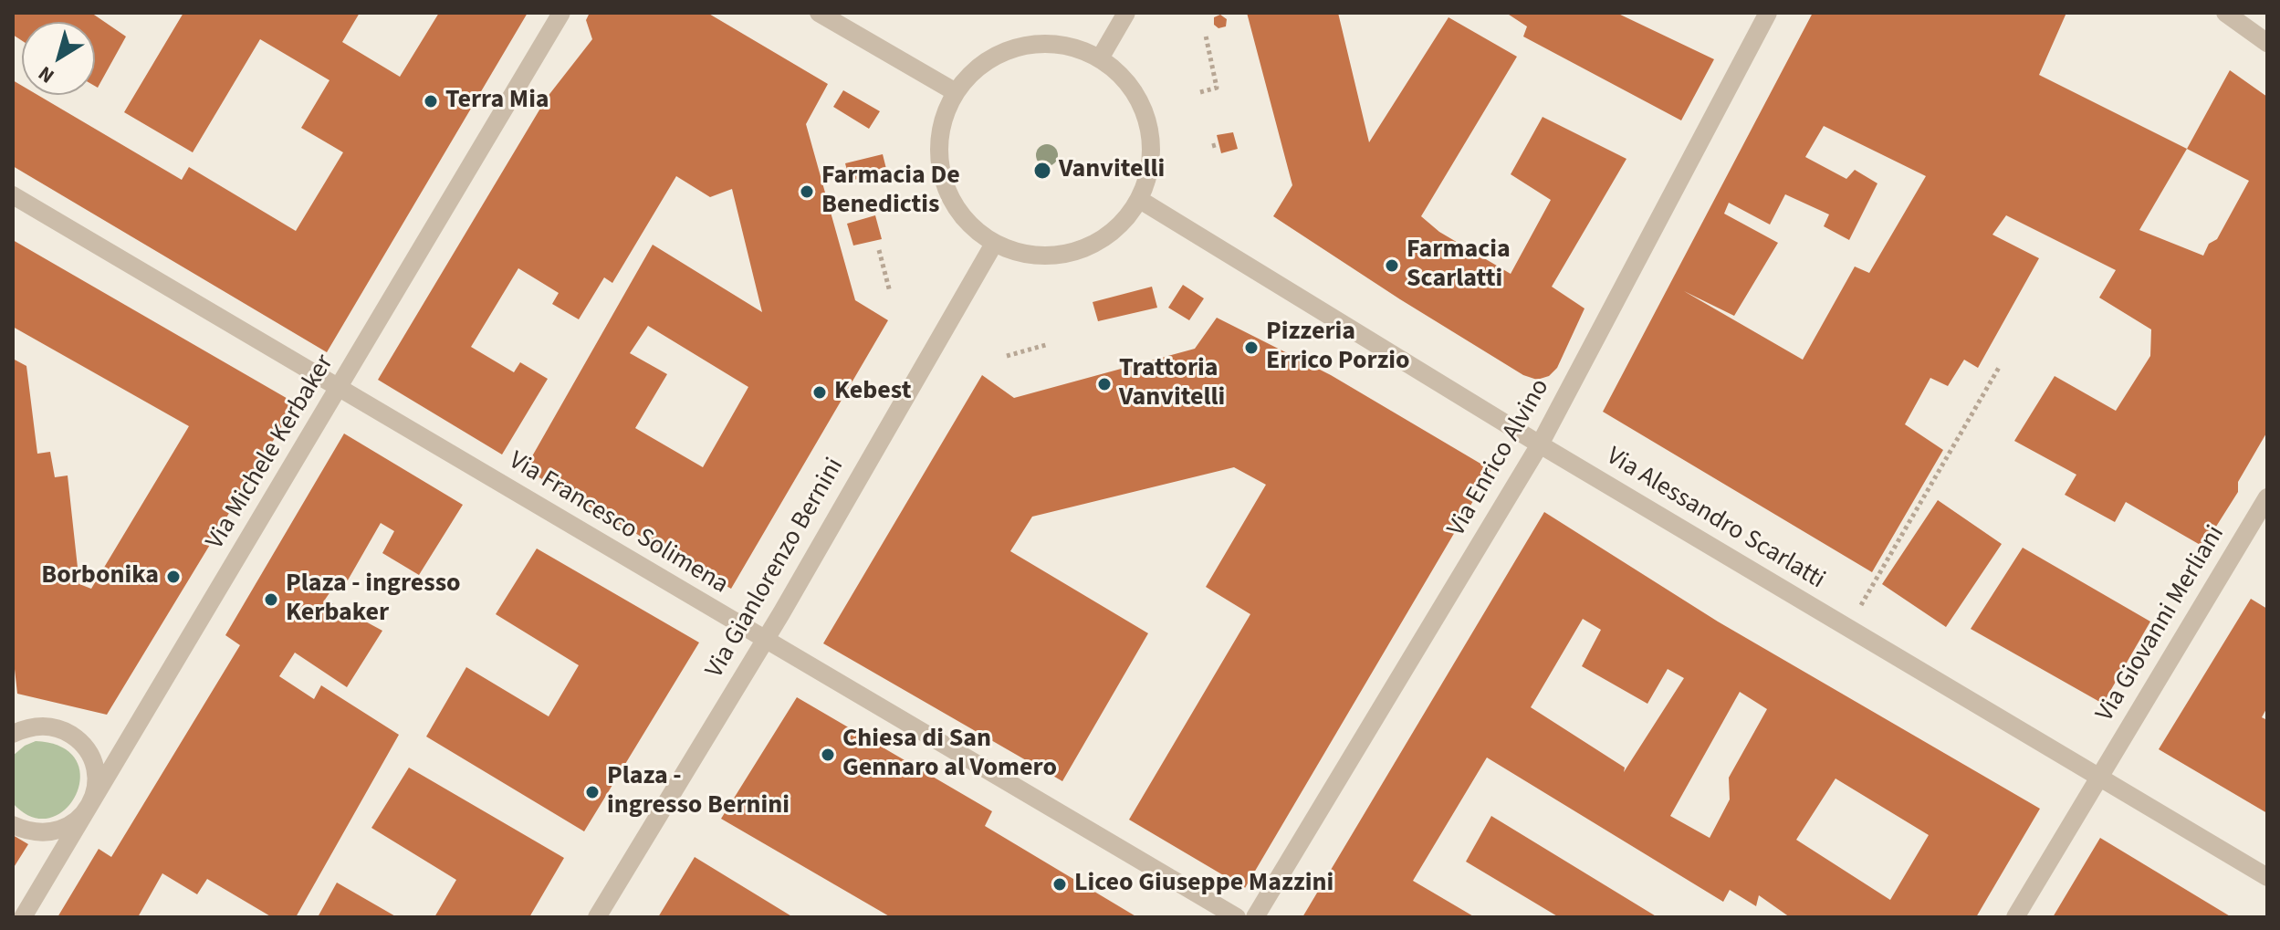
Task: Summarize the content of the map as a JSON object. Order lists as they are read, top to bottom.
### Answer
{
  "streets": {
    "street": [
      "Via Michele Kerbaker",
      "Via Enrico Alvino",
      "Via Alessandro Scarlatti",
      "Via Francesco Solimena",
      "Via Gianlorenzo Bernini",
      "Via Giovanni Merliani"
    ]
  },
  "crossings": [
    ["Via Michele Kerbaker", "Via Francesco Solimena"],
    ["Via Enrico Alvino", "Via Alessandro Scarlatti"],
    ["Via Alessandro Scarlatti", "Via Gianlorenzo Bernini"],
    ["Via Alessandro Scarlatti", "Via Giovanni Merliani"],
    ["Via Francesco Solimena", "Via Gianlorenzo Bernini"]
  ],
  "places": [
    "Terra Mia",
    "Vanvitelli",
    "Farmacia De Benedictis",
    "Farmacia Scarlatti",
    "Pizzeria Errico Porzio",
    "Trattoria Vanvitelli",
    "Kebest",
    "Borbonika",
    "Plaza - ingresso Kerbaker",
    "Chiesa di San Gennaro al Vomero",
    "Plaza - ingresso Bernini",
    "Liceo Giuseppe Mazzini"
  ],
  "north": "bottom left"
}
